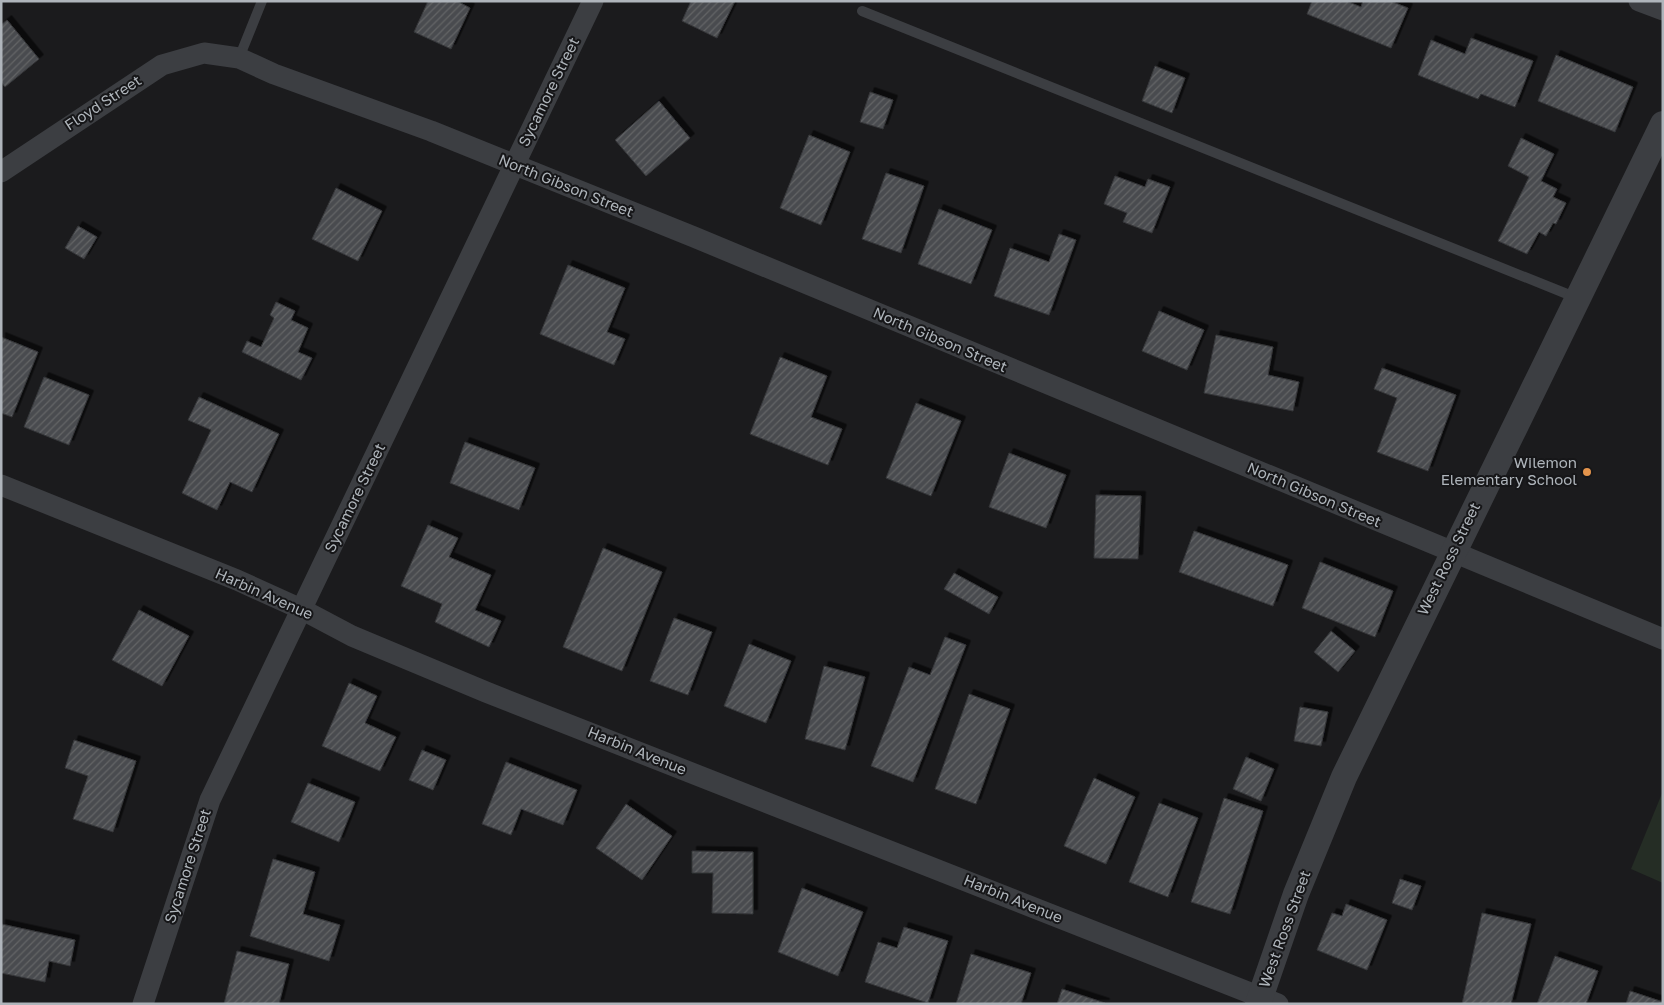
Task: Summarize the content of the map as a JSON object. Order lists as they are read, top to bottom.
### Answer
{
  "streets": {
    "street": [
      "Sycamore Street",
      "Floyd Street",
      "North Gibson Street",
      "West Ross Street",
      "Harbin Avenue"
    ]
  },
  "crossings": [
    ["Sycamore Street", "North Gibson Street"],
    ["Sycamore Street", "Harbin Avenue"],
    ["Floyd Street", "North Gibson Street"],
    ["North Gibson Street", "West Ross Street"],
    ["West Ross Street", "Harbin Avenue"]
  ],
  "places": ["Wilemon Elementary School"]
}
